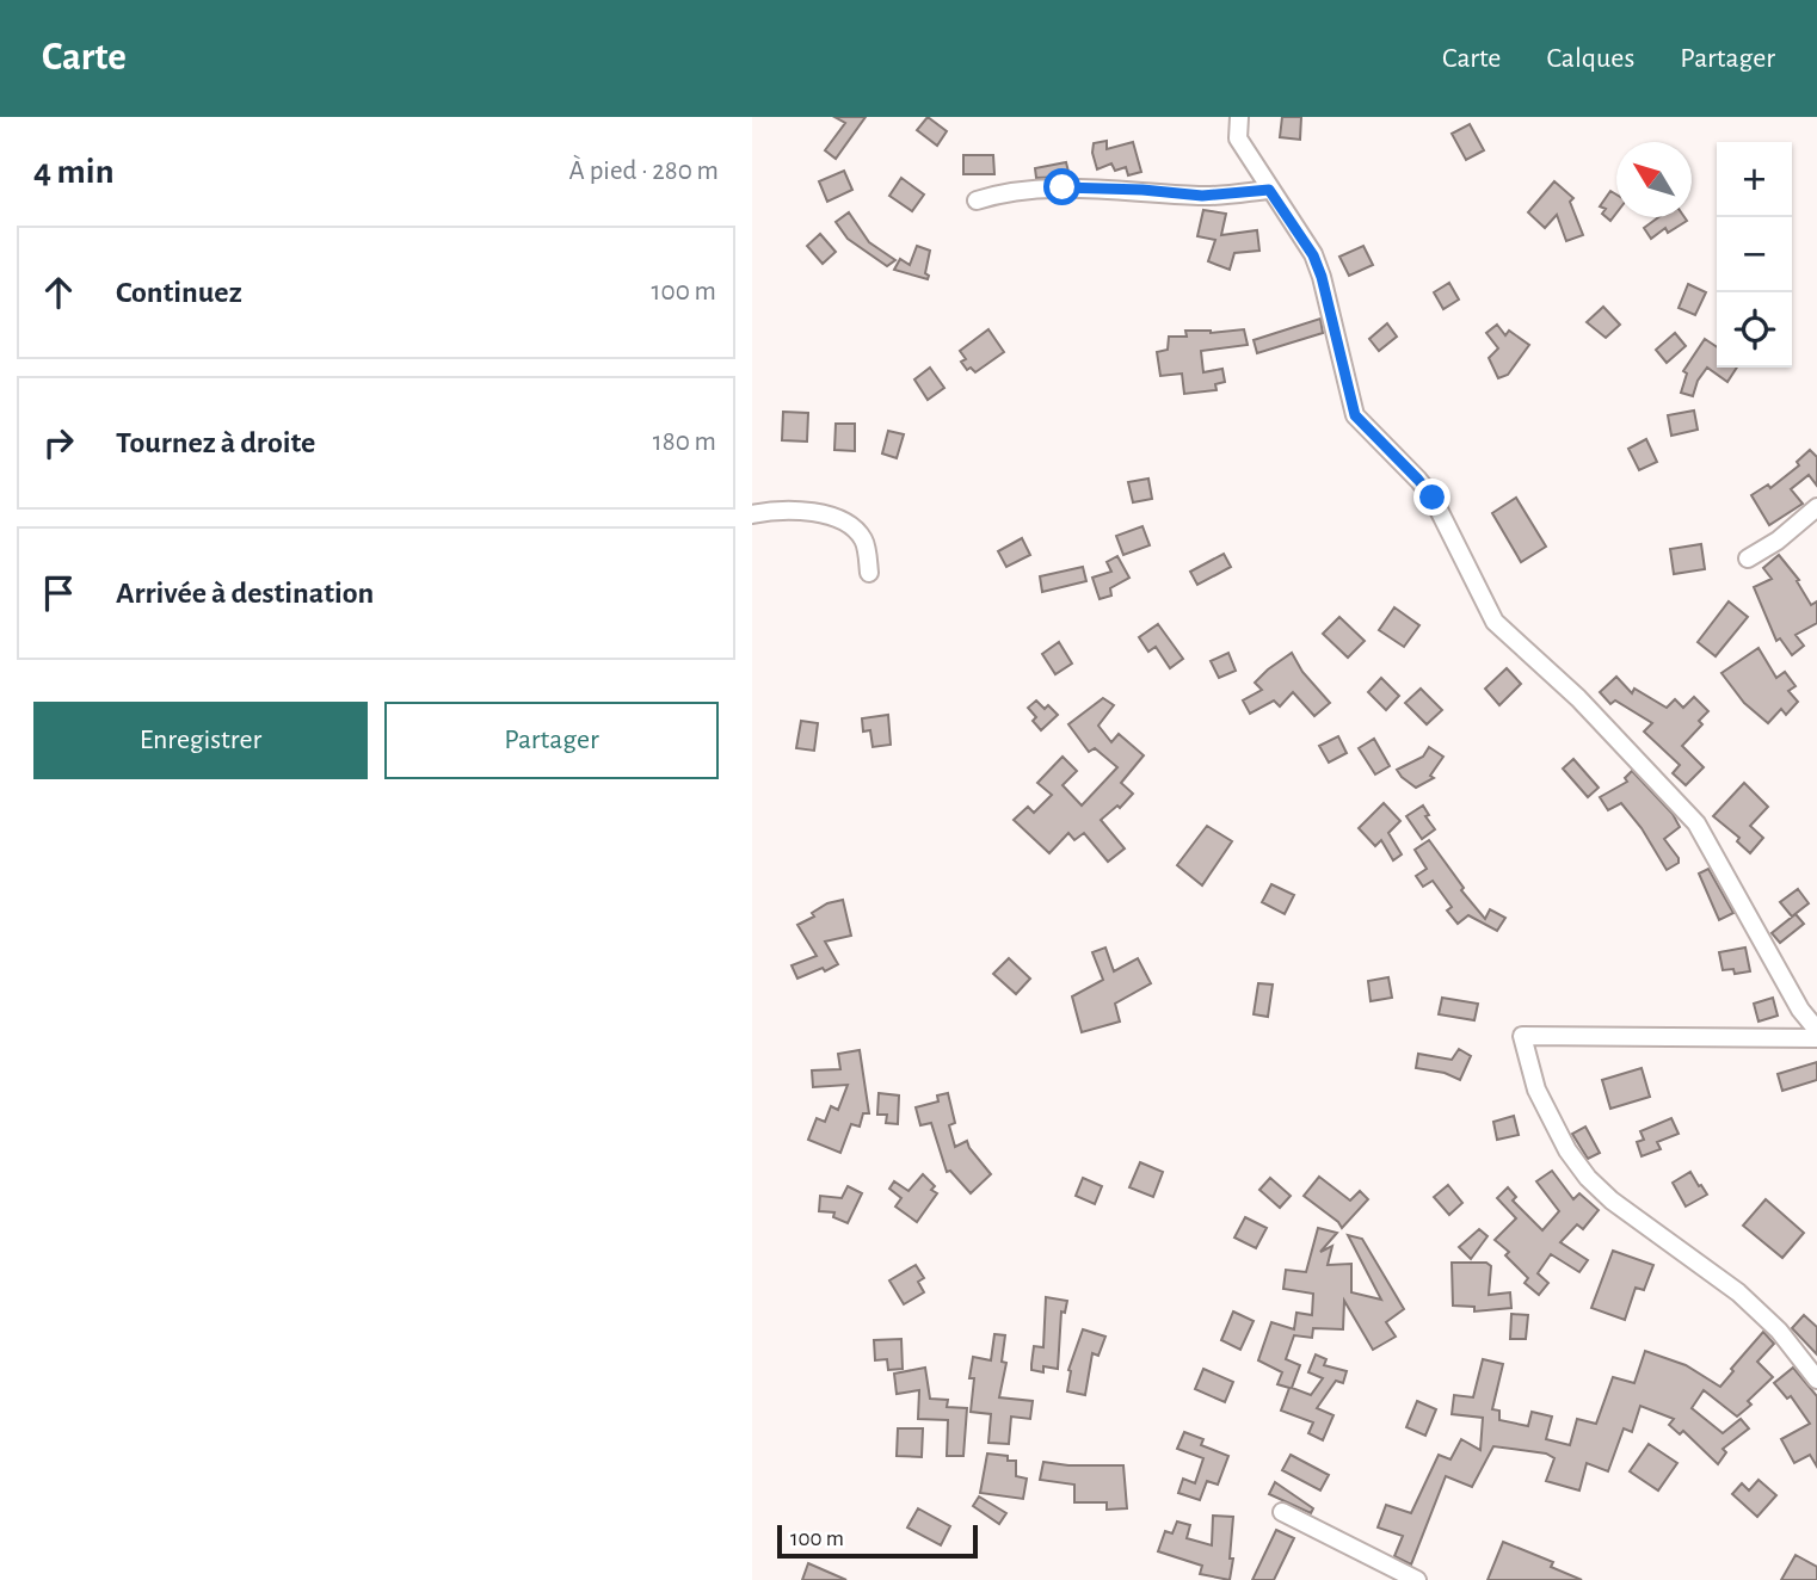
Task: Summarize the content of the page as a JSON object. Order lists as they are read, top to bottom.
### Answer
{
  "scale_bar": "100 m",
  "north": "top left",
  "page": {
    "header": "Carte",
    "nav": ["Carte", "Calques", "Partager"],
    "heading": ["4 min", "À pied · 280 m"],
    "map_buttons": ["+", "−"],
    "list": [
      ["Continuez", "100 m"],
      ["Tournez à droite", "180 m"],
      "Arrivée à destination"
    ],
    "buttons": ["Enregistrer", "Partager"],
    "scale": "100 m"
  }
}
